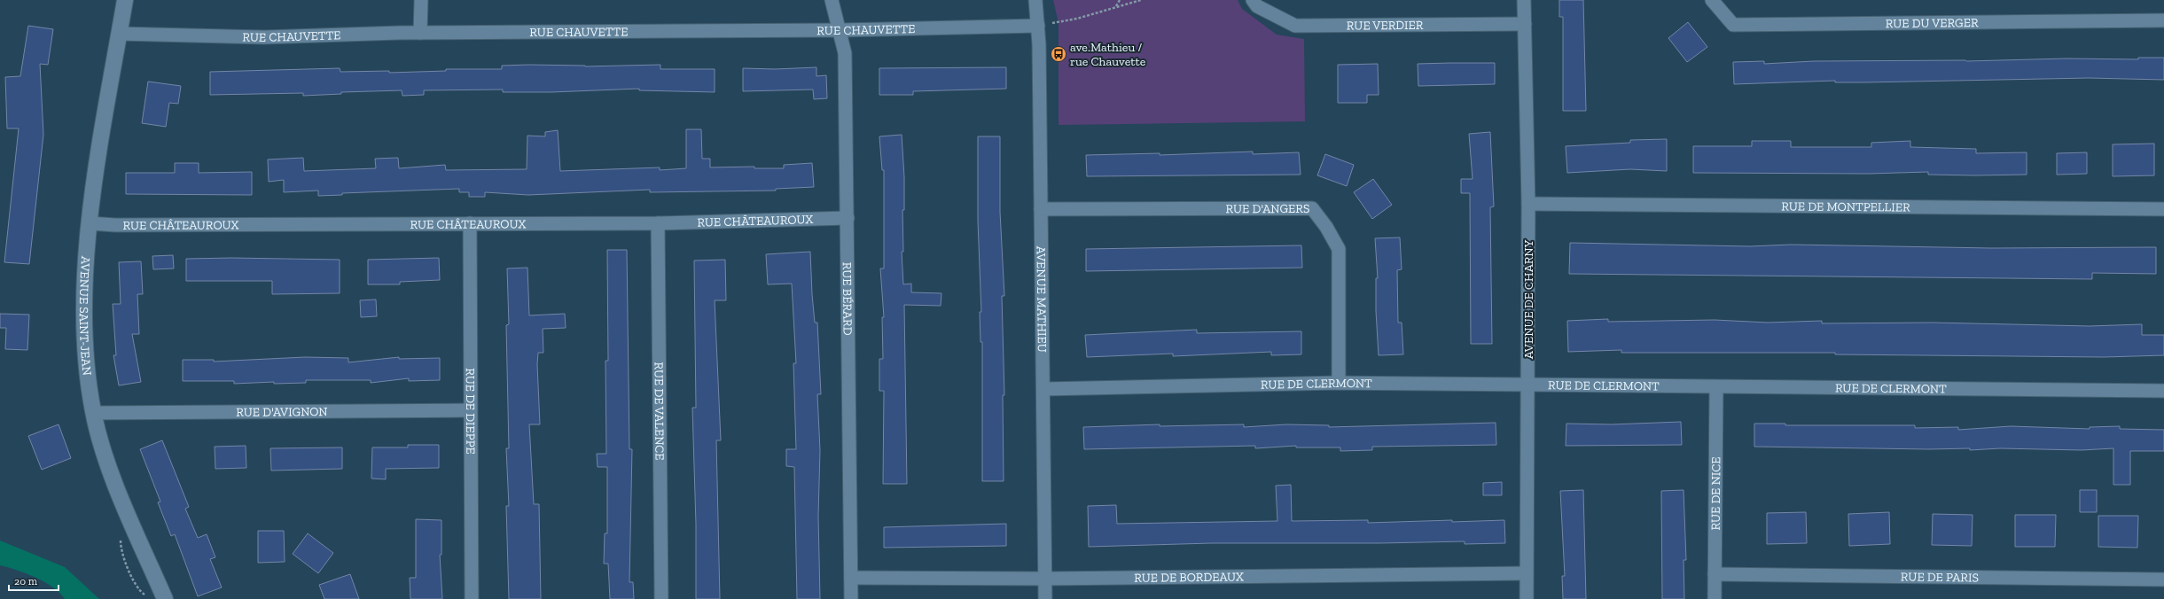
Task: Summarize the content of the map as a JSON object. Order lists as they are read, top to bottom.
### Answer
{
  "streets": {
    "street": [
      "RUE DU VERGER",
      "RUE VERDIER",
      "RUE CHAUVETTE",
      "RUE DE MONTPELLIER",
      "RUE D'ANGERS",
      "RUE CHÂTEAUROUX",
      "RUE BÉRARD",
      "AVENUE MATHIEU",
      "AVENUE DE CHARNY",
      "AVENUE SAINT-JEAN",
      "RUE DE CLERMONT",
      "RUE DE DIEPPE",
      "RUE DE VALENCE",
      "RUE D'AVIGNON",
      "RUE DE NICE",
      "RUE DE BORDEAUX",
      "RUE DE PARIS"
    ]
  },
  "crossings": [
    ["RUE VERDIER", "AVENUE DE CHARNY"],
    ["RUE CHAUVETTE", "RUE BÉRARD"],
    ["RUE CHAUVETTE", "AVENUE MATHIEU"],
    ["RUE CHAUVETTE", "AVENUE SAINT-JEAN"],
    ["RUE DE MONTPELLIER", "AVENUE DE CHARNY"],
    ["RUE D'ANGERS", "AVENUE MATHIEU"],
    ["RUE D'ANGERS", "RUE DE CLERMONT"],
    ["RUE CHÂTEAUROUX", "RUE BÉRARD"],
    ["RUE CHÂTEAUROUX", "AVENUE SAINT-JEAN"],
    ["RUE CHÂTEAUROUX", "RUE DE DIEPPE"],
    ["RUE CHÂTEAUROUX", "RUE DE VALENCE"],
    ["RUE BÉRARD", "RUE DE BORDEAUX"],
    ["AVENUE MATHIEU", "RUE DE CLERMONT"],
    ["AVENUE MATHIEU", "RUE DE BORDEAUX"],
    ["AVENUE DE CHARNY", "RUE DE CLERMONT"],
    ["AVENUE DE CHARNY", "RUE DE BORDEAUX"],
    ["AVENUE SAINT-JEAN", "RUE D'AVIGNON"],
    ["RUE DE CLERMONT", "RUE DE NICE"],
    ["RUE DE DIEPPE", "RUE D'AVIGNON"],
    ["RUE DE NICE", "RUE DE PARIS"]
  ],
  "places": {
    "bus stop": ["ave.Mathieu / rue Chauvette"]
  },
  "scale_bar": "20 m"
}
